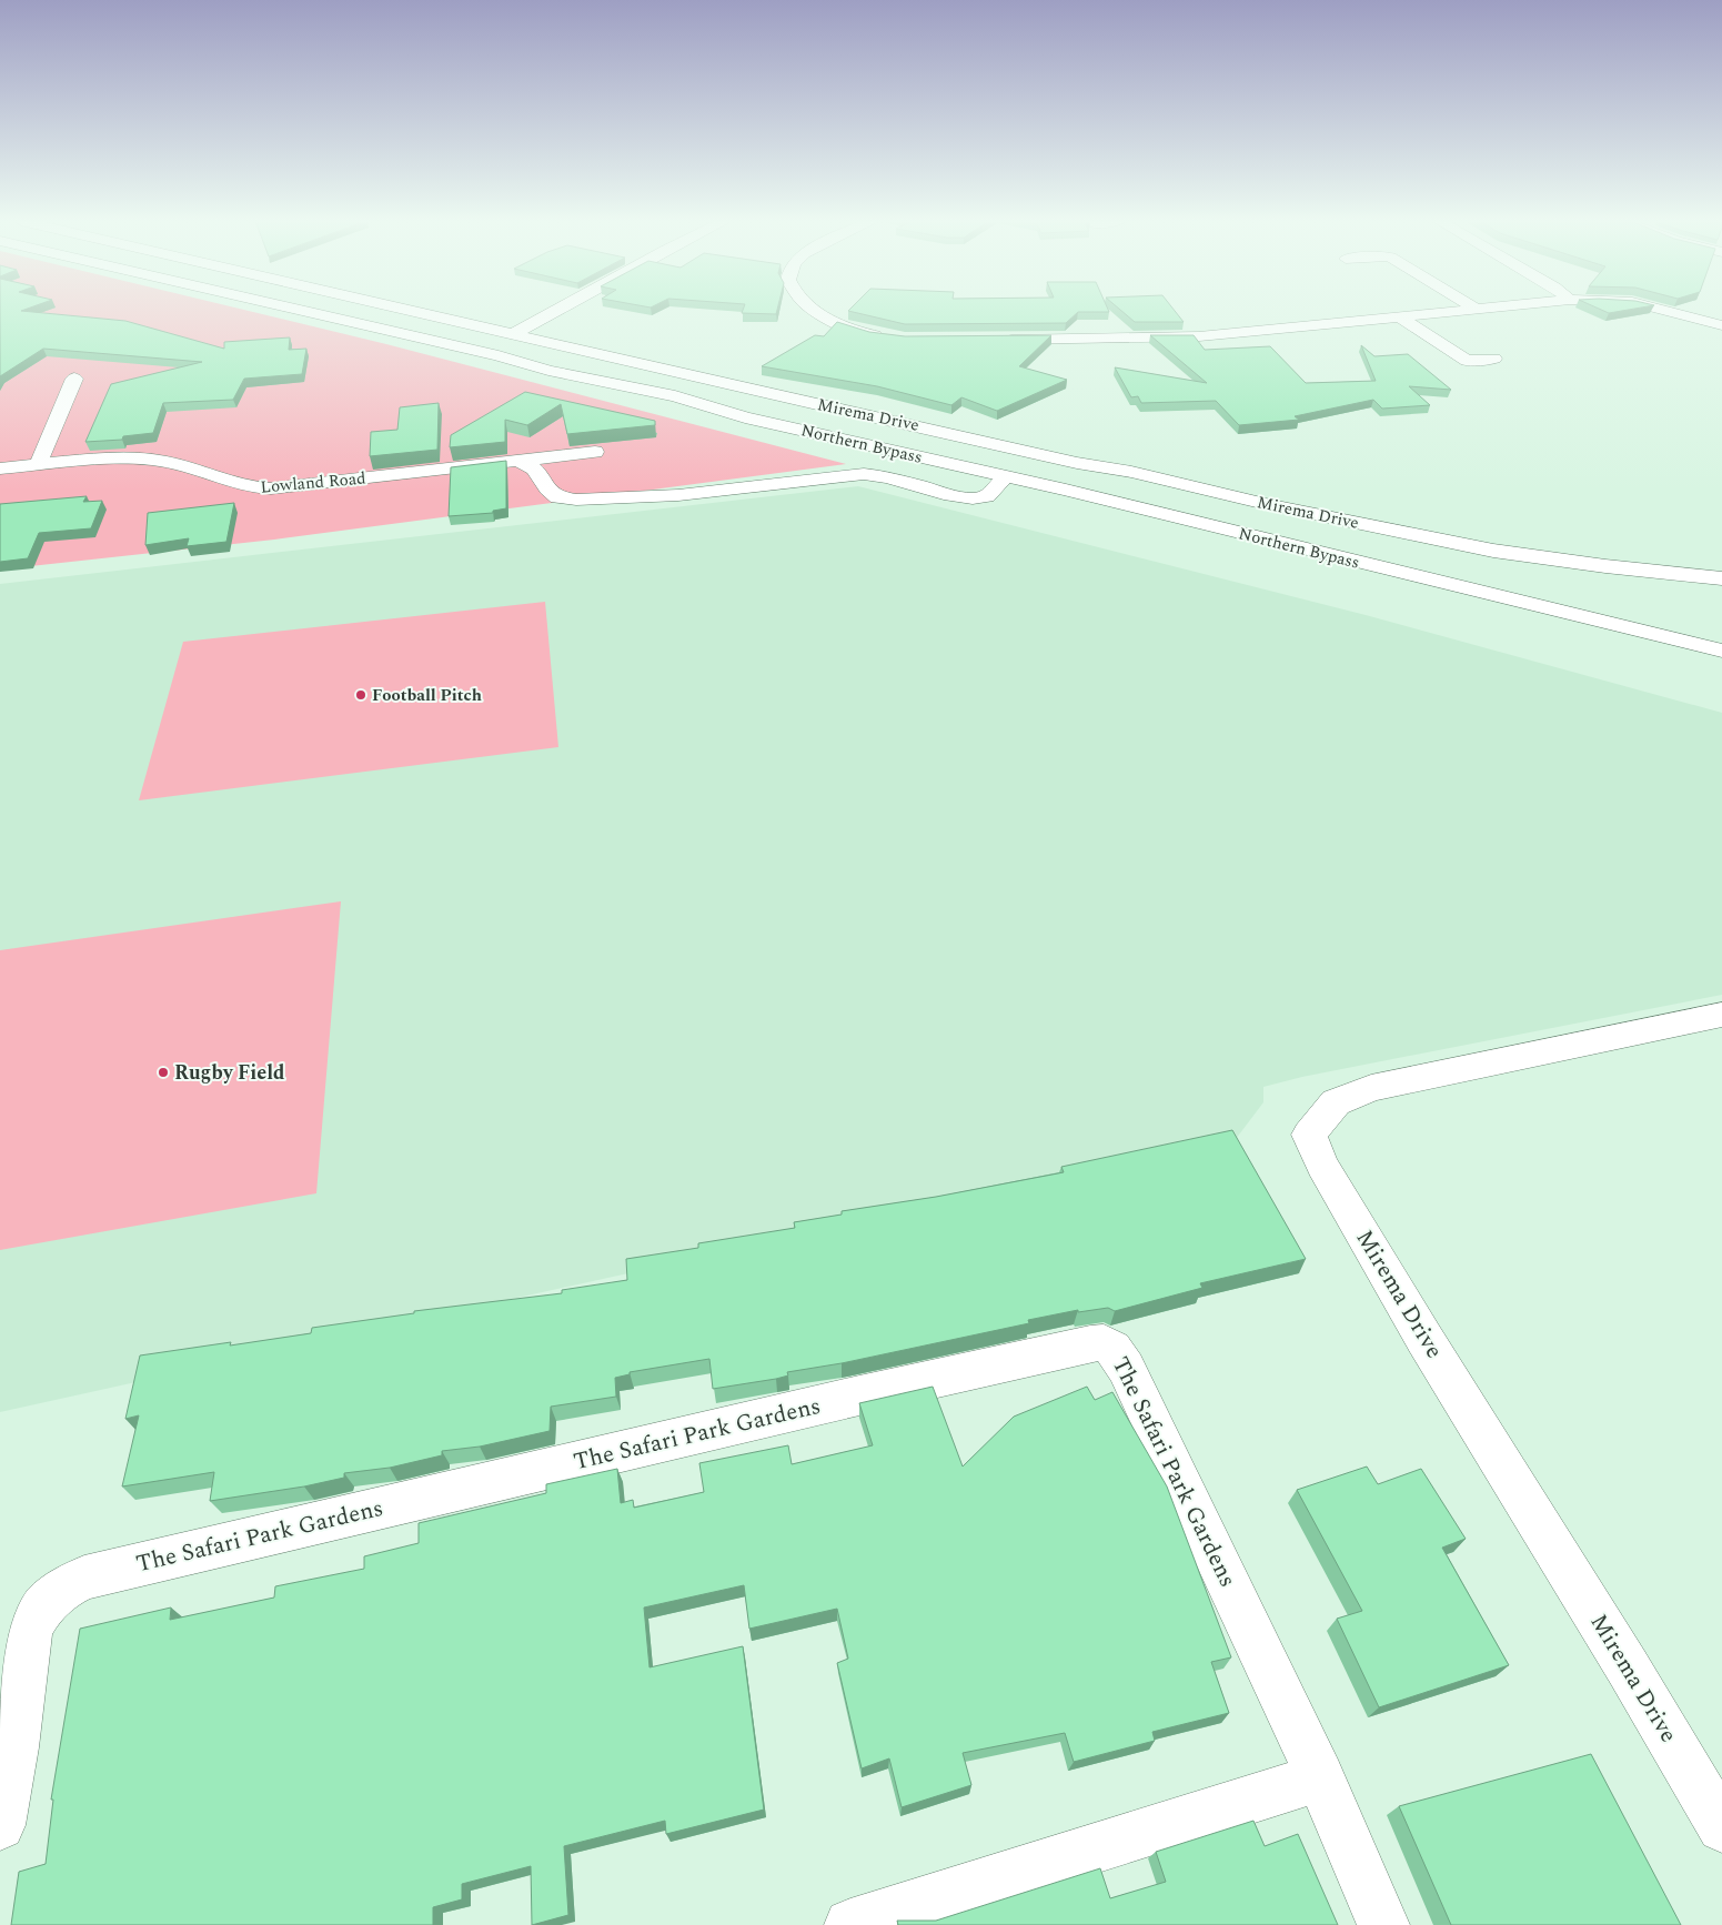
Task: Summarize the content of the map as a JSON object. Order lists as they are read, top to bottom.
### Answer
{
  "streets": {
    "street": [
      "Mirema Drive",
      "Northern Bypass",
      "Lowland Road",
      "The Safari Park Gardens"
    ]
  },
  "places": ["Football Pitch", "Rugby Field"]
}
